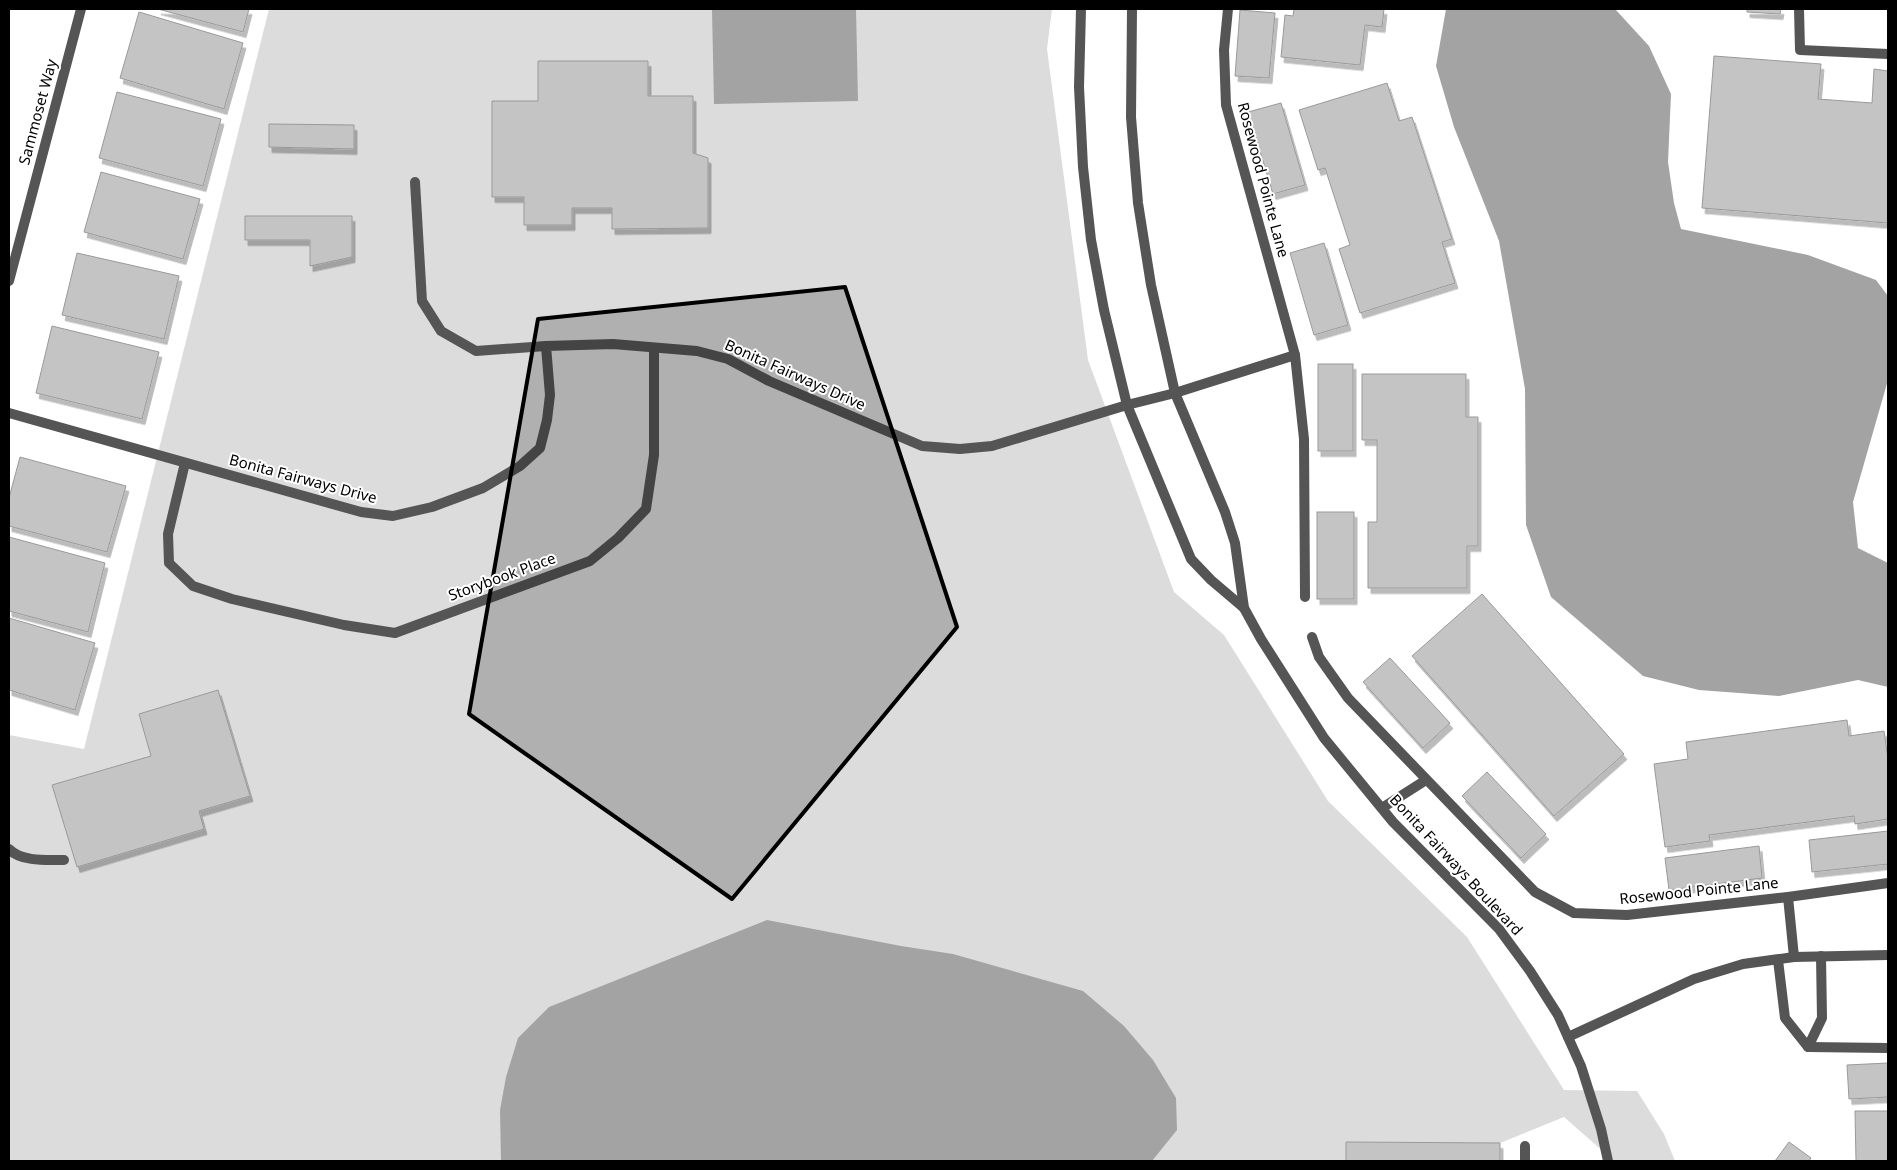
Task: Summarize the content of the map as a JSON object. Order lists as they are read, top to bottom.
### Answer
{
  "streets": {
    "street": [
      "Sammoset Way",
      "Rosewood Pointe Lane",
      "Bonita Fairways Drive",
      "Storybook Place",
      "Bonita Fairways Boulevard"
    ]
  },
  "crossings": [
    ["Bonita Fairways Drive", "Storybook Place"],
    ["Bonita Fairways Drive", "Bonita Fairways Boulevard"]
  ]
}
